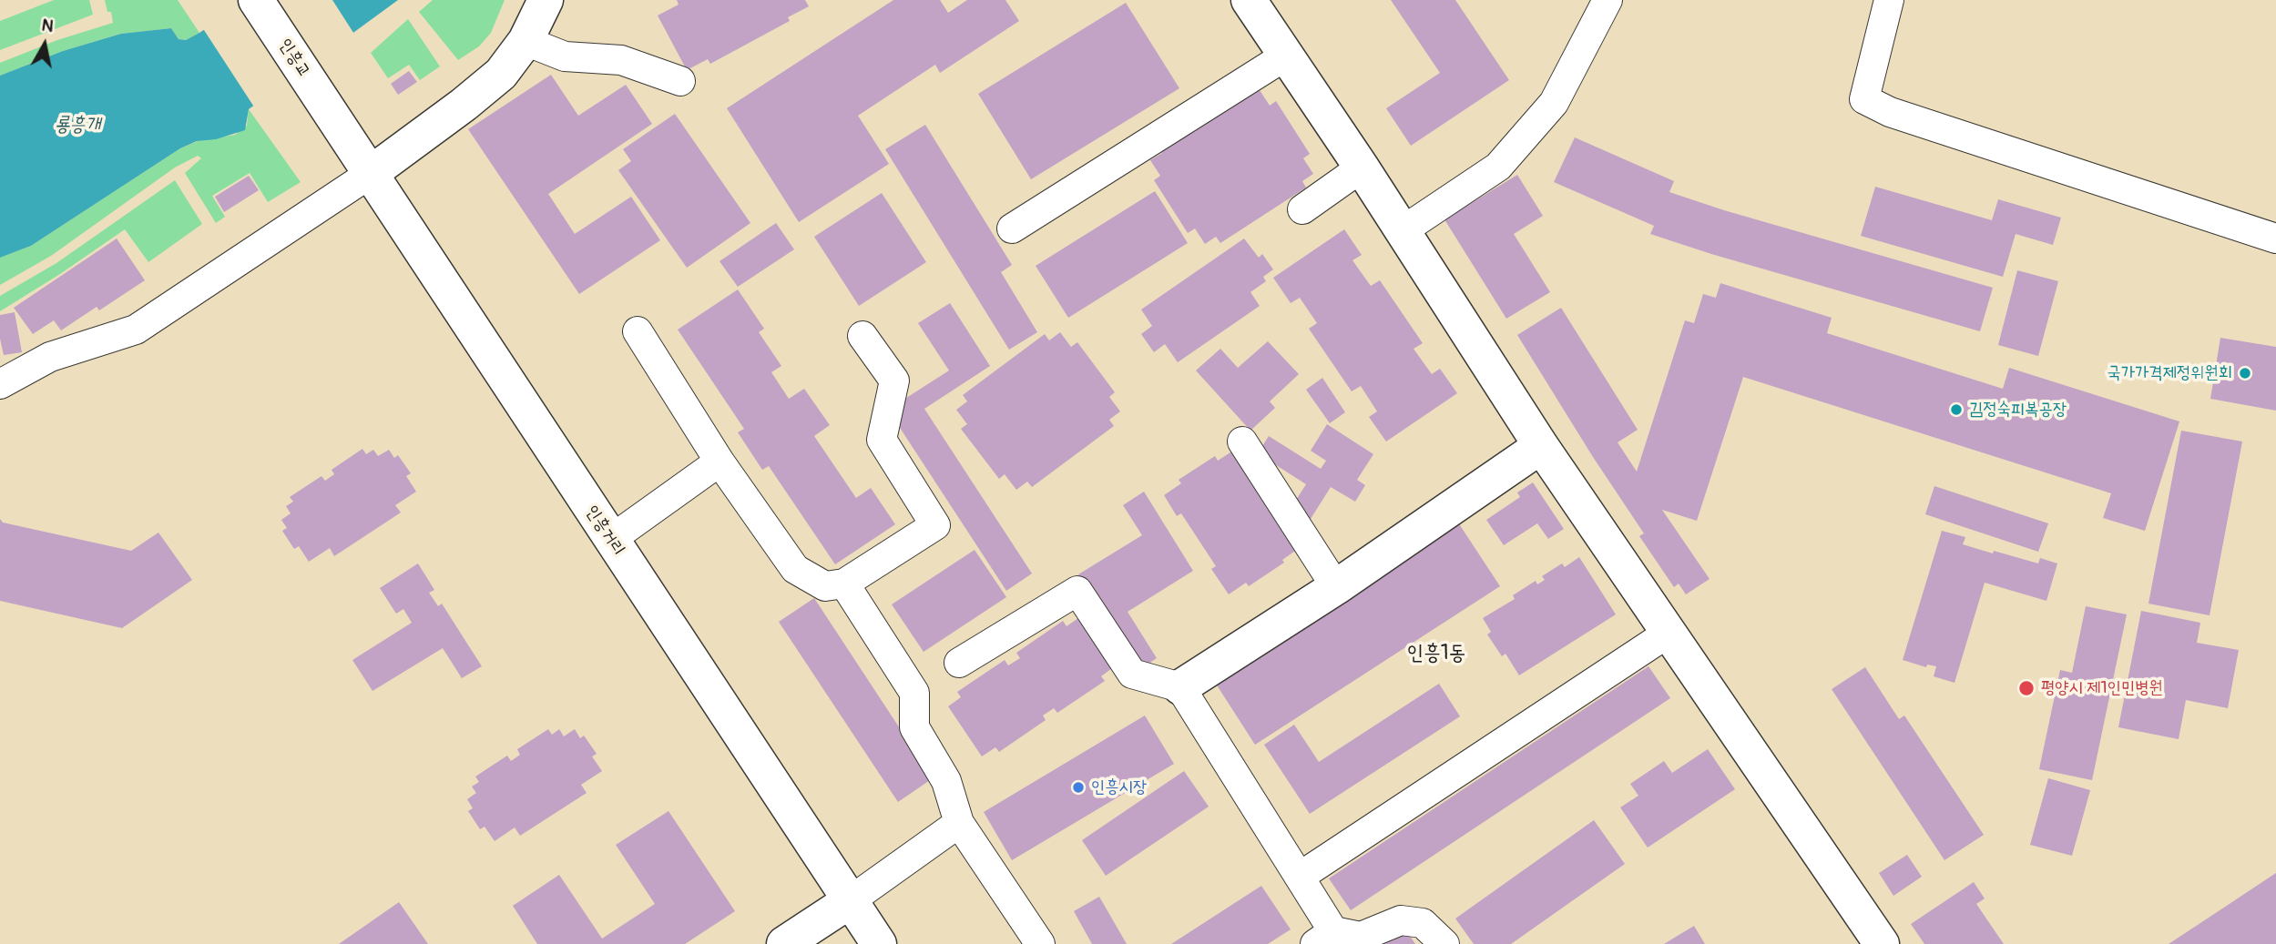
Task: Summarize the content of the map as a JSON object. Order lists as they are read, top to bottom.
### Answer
{
  "streets": {
    "street": ["인흥교", "인흥거리"]
  },
  "crossings": [
    ["인흥교", "인흥거리"]
  ],
  "districts": ["인흥1동"],
  "water": ["룡흥개"],
  "places": [
    "국가가격제정위원회",
    "김정숙피복공장",
    "평양시 제1인민병원",
    "인흥시장"
  ],
  "north": "top"
}
